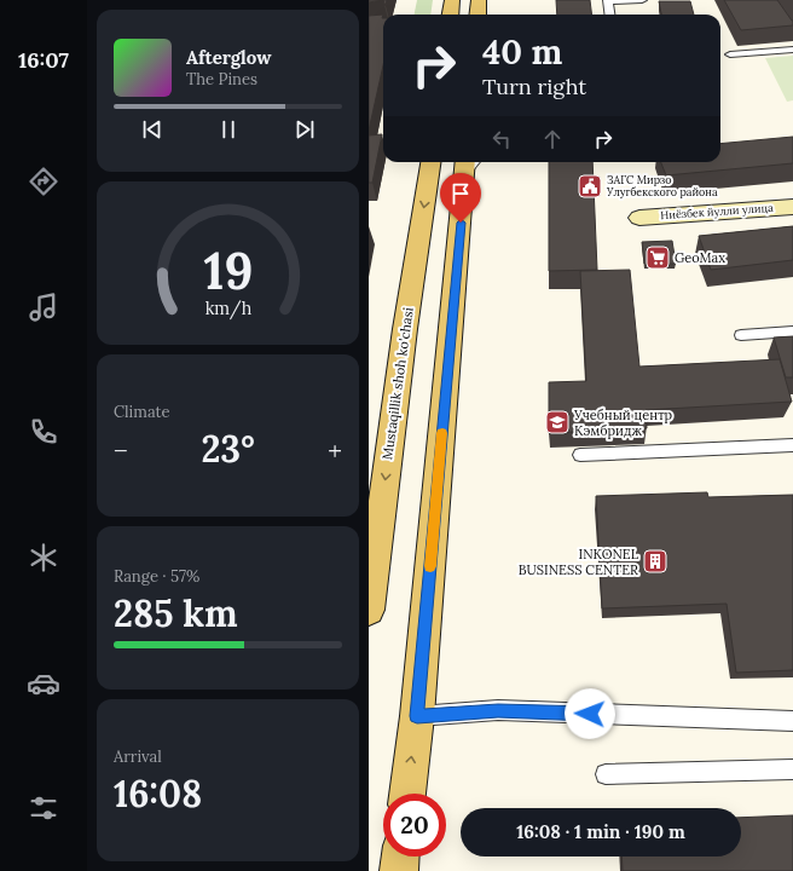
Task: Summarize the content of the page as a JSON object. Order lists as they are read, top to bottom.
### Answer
{
  "streets": {
    "main road": ["Mustaqillik shoh ko'chasi"],
    "street": ["Ниёзбек йулли улица"]
  },
  "places": {
    "public building": ["ЗАГС Мирзо Улугбекского района"],
    "supermarket": ["GeoMax"],
    "school or university": ["Учебный центр Кэмбридж"],
    "building": ["INKONEL BUSINESS CENTER"]
  },
  "page": {
    "tabs": "16:07",
    "turn": ["40 m", "Turn right"],
    "song": ["Afterglow", "The Pines"],
    "tile": [
      "Climate",
      ["Range · 57%", "285 km"],
      ["Arrival", "16:08"]
    ],
    "heat": ["−", "23°", "+"],
    "limit": "20",
    "trip": "16:08 · 1 min · 190 m",
    "gauge": ["19", "km/h"]
  }
}
